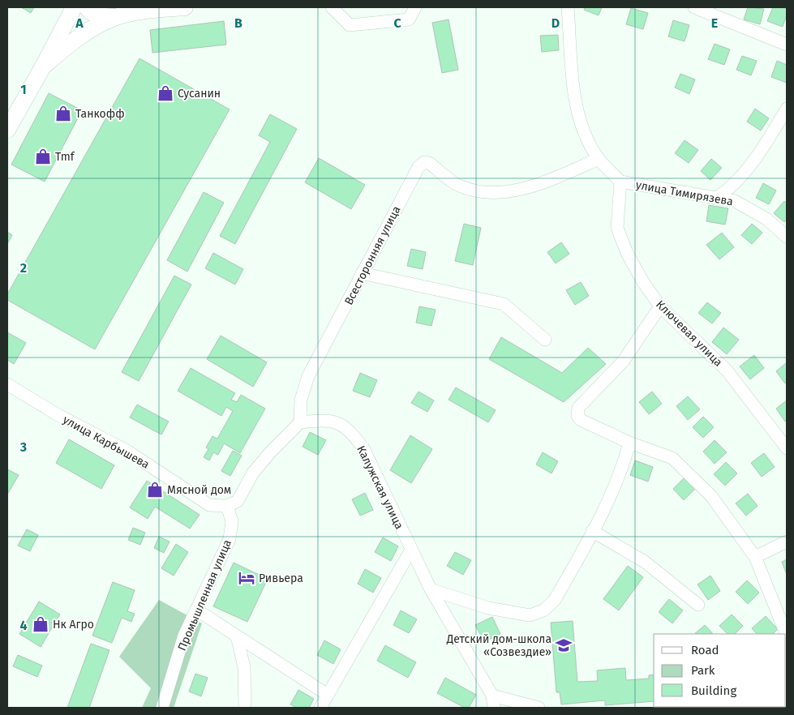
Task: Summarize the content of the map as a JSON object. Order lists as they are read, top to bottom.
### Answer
{
  "streets": {
    "street": [
      "улица Тимирязева",
      "Всесторонняя улица",
      "Ключевая улица",
      "улица Карбышева",
      "Калужская улица",
      "Промышленная улица"
    ]
  },
  "crossings": [
    ["улица Тимирязева", "Ключевая улица"],
    ["Всесторонняя улица", "Калужская улица"],
    ["улица Карбышева", "Промышленная улица"]
  ],
  "places": {
    "shop": [
      "Сусанин",
      "Танкофф",
      "Tmf",
      "Мясной дом",
      "Нк Агро"
    ],
    "hotel": ["Ривьера"],
    "school or university": ["Детский дом-школа «Созвездие»"]
  },
  "legend": ["Road", "Park", "Building"],
  "grid": {
    "columns": [
      "A",
      "B",
      "C",
      "D",
      "E"
    ],
    "rows": [
      "1",
      "2",
      "3",
      "4"
    ]
  }
}
